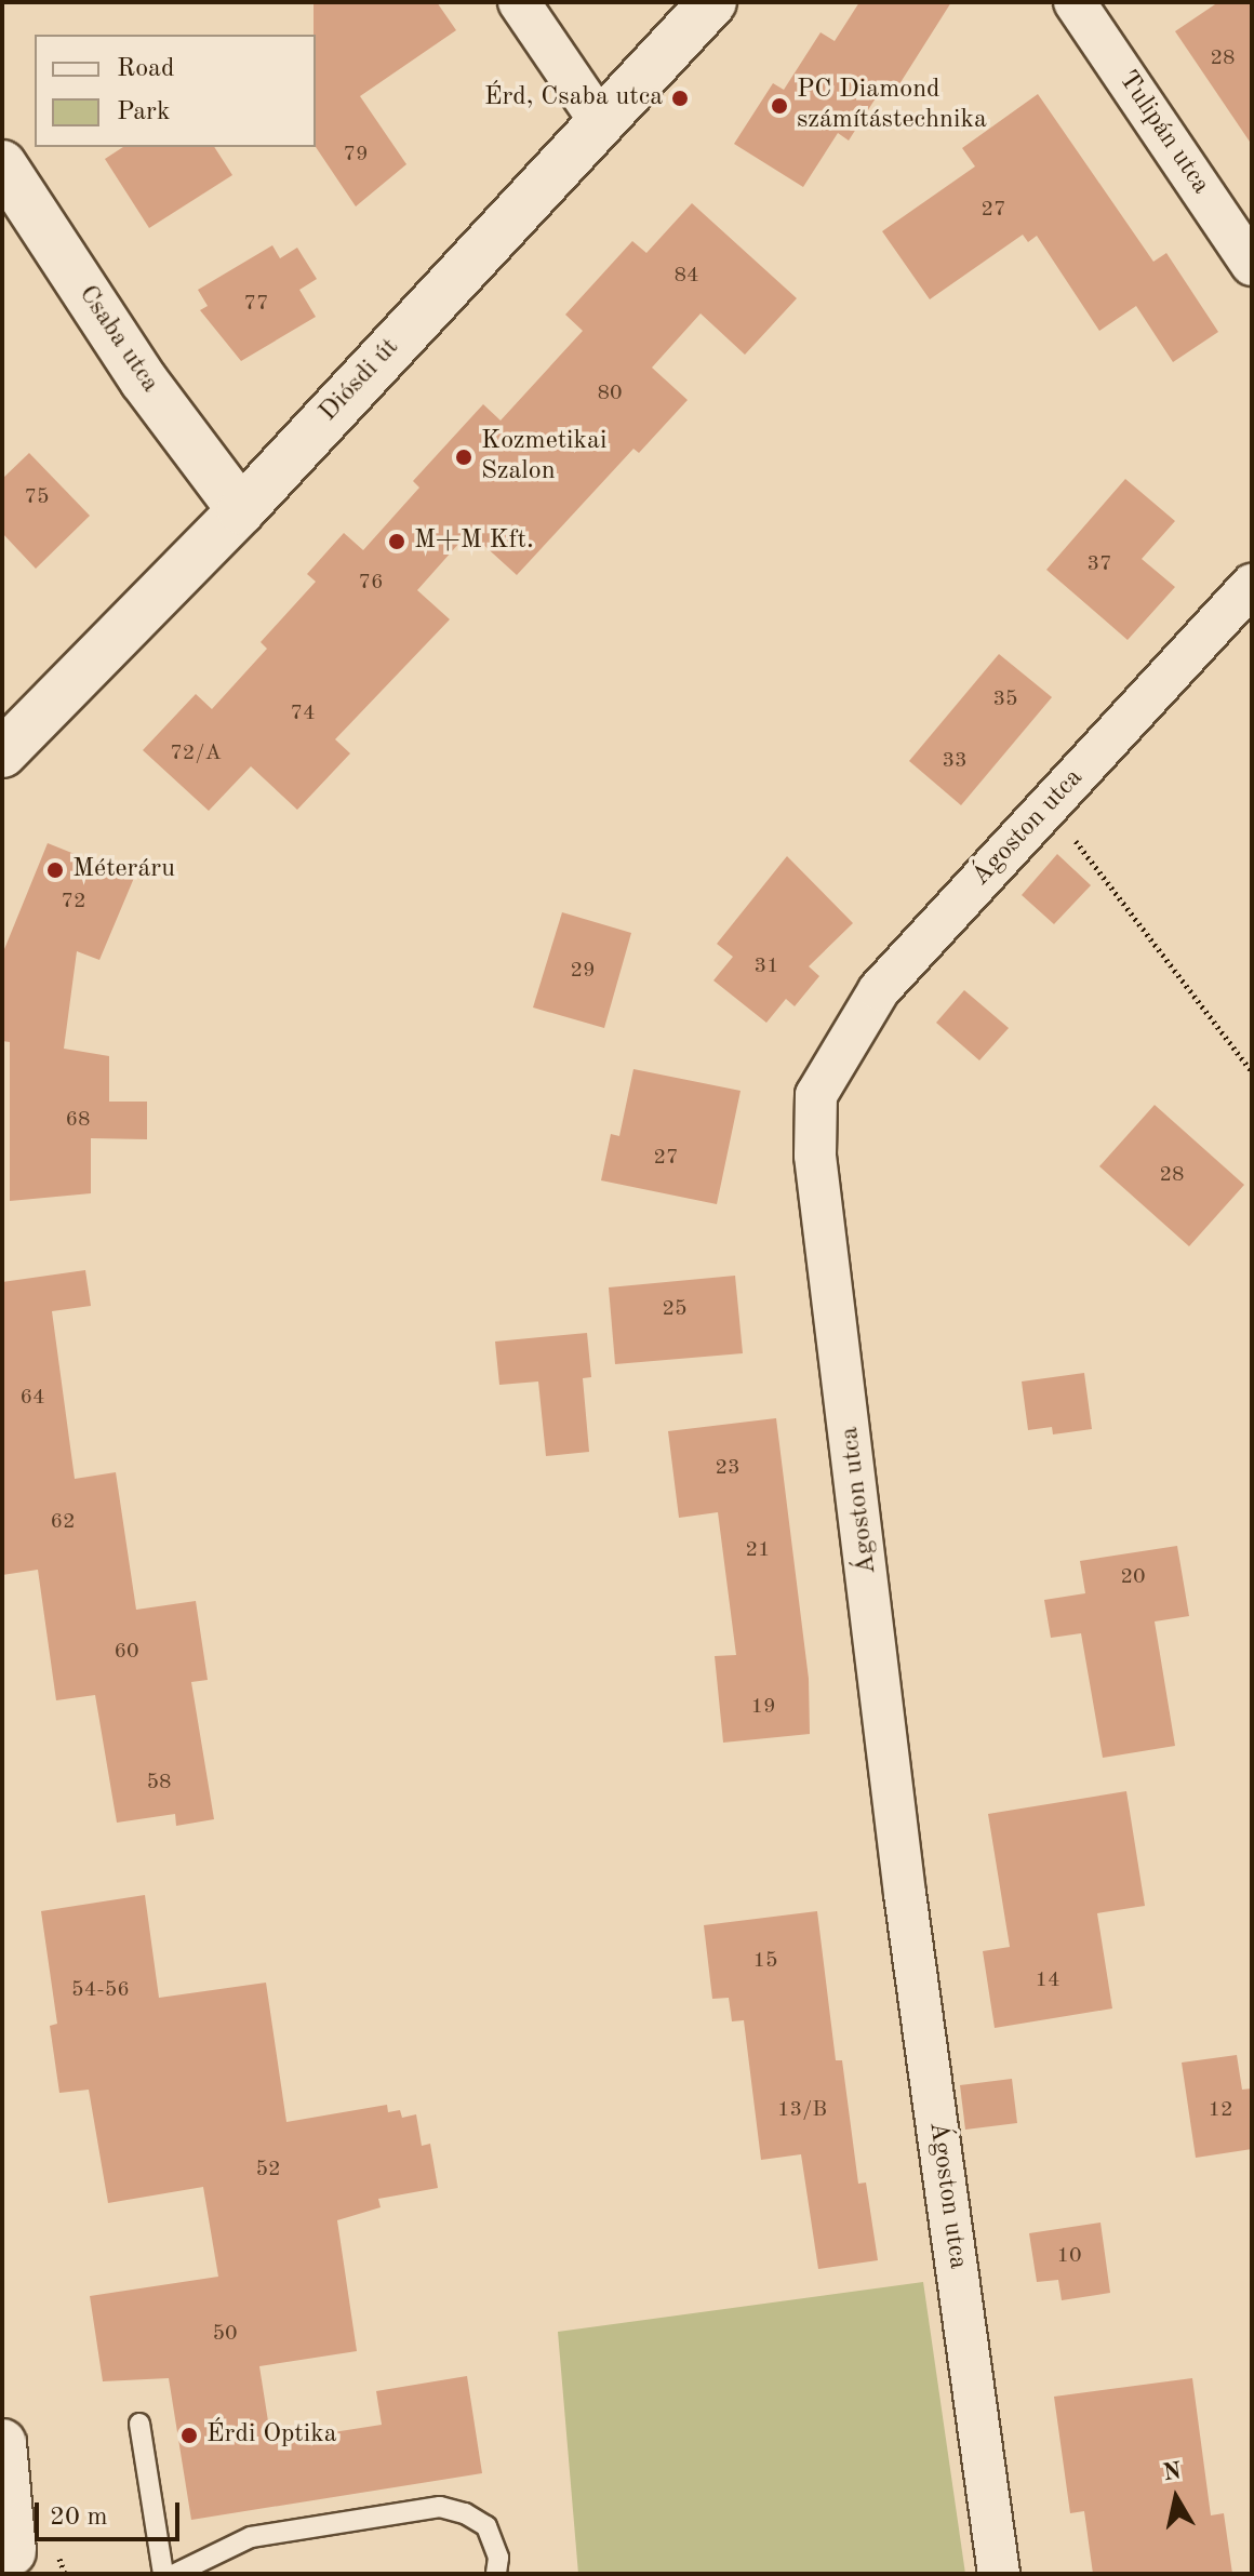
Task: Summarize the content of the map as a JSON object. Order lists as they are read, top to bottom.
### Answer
{
  "streets": {
    "main road": ["Csaba utca", "Diósdi út"],
    "street": ["Tulipán utca", "Ágoston utca"]
  },
  "crossings": [
    ["Csaba utca", "Diósdi út"]
  ],
  "places": [
    "Érd, Csaba utca",
    "PC Diamond számítástechnika",
    "Kozmetikai Szalon",
    "M+M Kft.",
    "Méteráru",
    "Érdi Optika"
  ],
  "house_numbers": [
    "28",
    "79",
    "27",
    "84",
    "77",
    "80",
    "75",
    "37",
    "76",
    "35",
    "74",
    "72/A",
    "33",
    "72",
    "31",
    "29",
    "68",
    "27",
    "28",
    "25",
    "64",
    "23",
    "62",
    "21",
    "20",
    "60",
    "19",
    "58",
    "15",
    "14",
    "54-56",
    "13/B",
    "12",
    "52",
    "10",
    "50"
  ],
  "legend": ["Road", "Park"],
  "scale_bar": "20 m",
  "north": "top"
}
